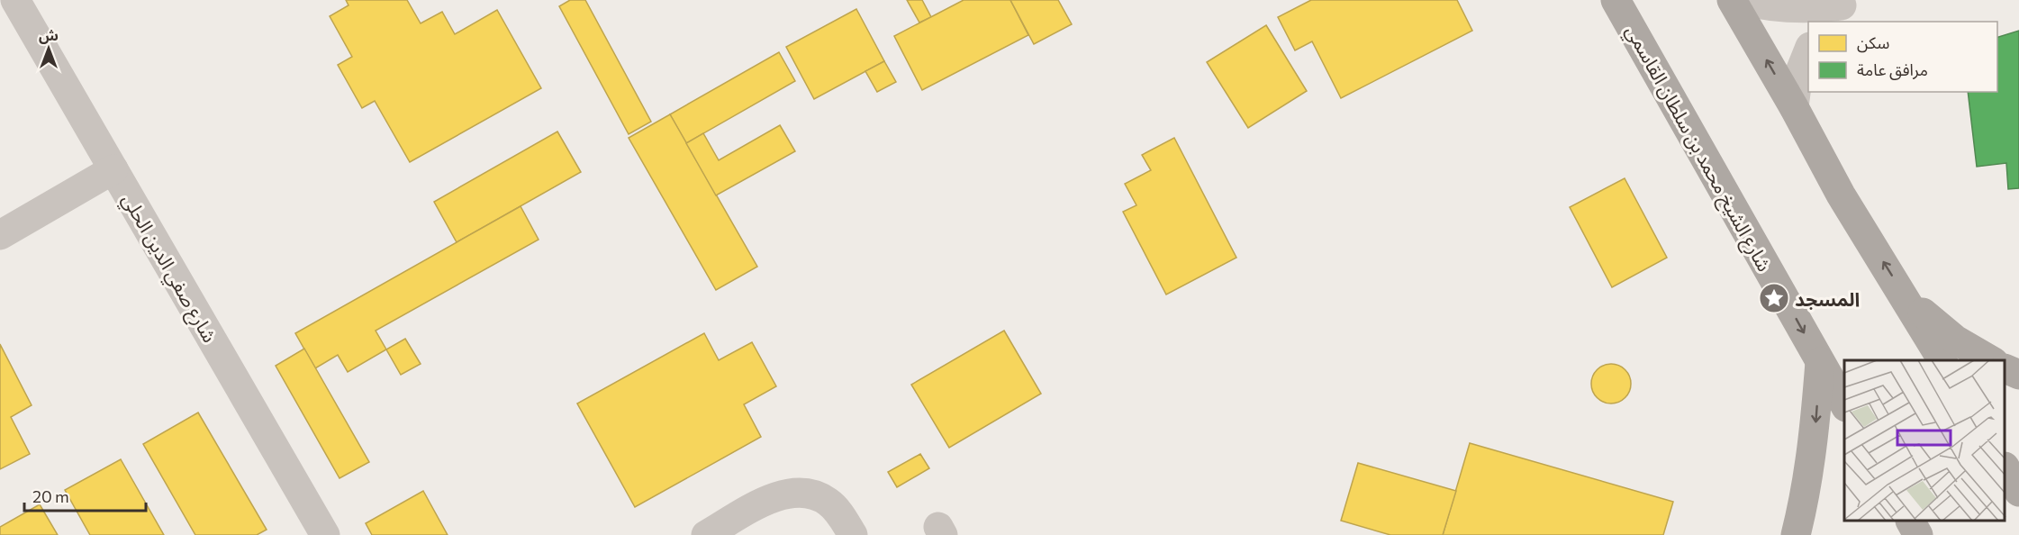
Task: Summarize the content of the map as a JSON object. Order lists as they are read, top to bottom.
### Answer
{
  "streets": {
    "main road": ["شارع الشيخ محمد بن سلطان القاسمي"],
    "street": ["شارع صفي الدين الحلي"]
  },
  "places": {
    "place": ["المسجد"]
  },
  "legend": ["سكن", "مرافق عامة"],
  "scale_bar": "20 m",
  "north": "top"
}
